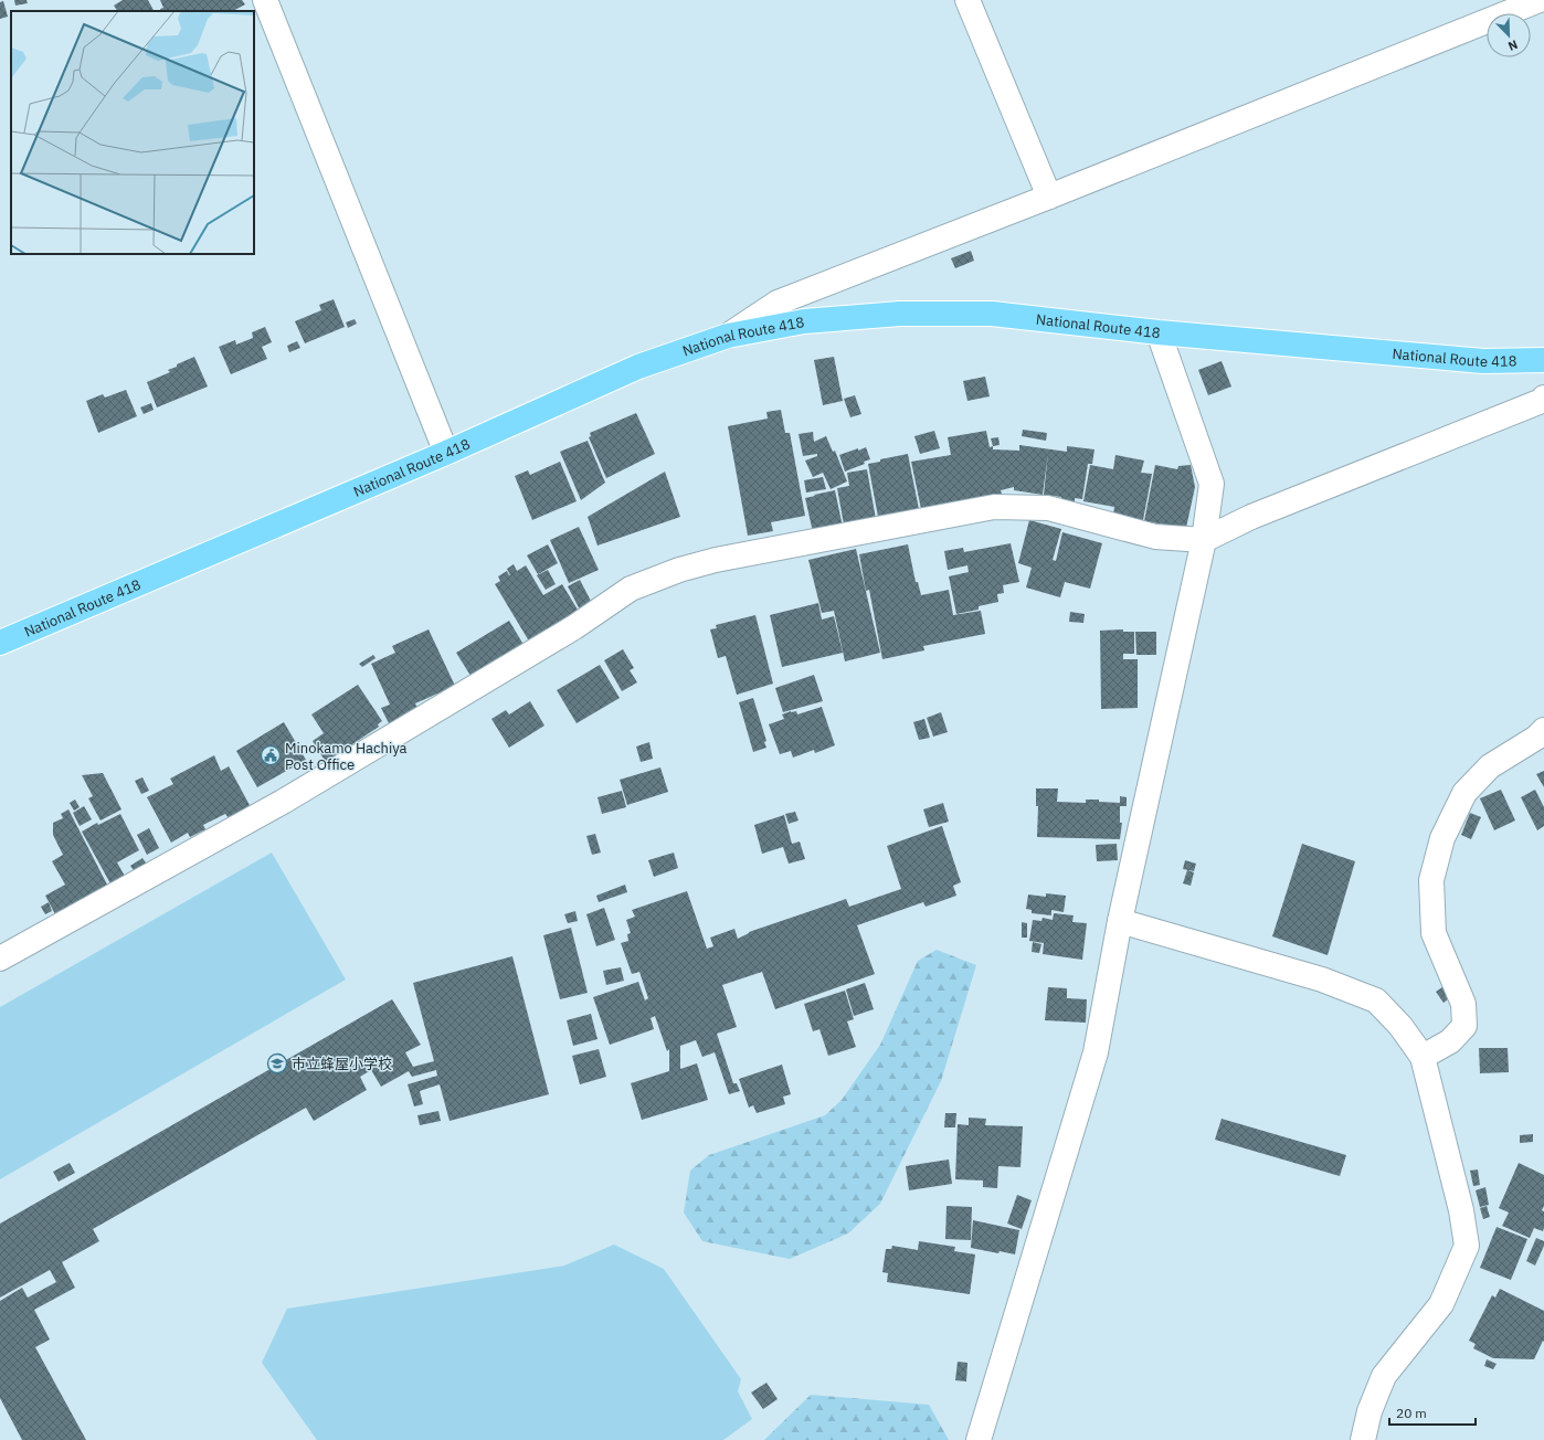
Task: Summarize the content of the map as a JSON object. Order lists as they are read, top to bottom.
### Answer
{
  "streets": {
    "highway": ["National Route 418"]
  },
  "places": {
    "public building": ["Minokamo Hachiya Post Office"],
    "school or university": ["市立蜂屋小学校"]
  },
  "scale_bar": "20 m",
  "north": "bottom right"
}
